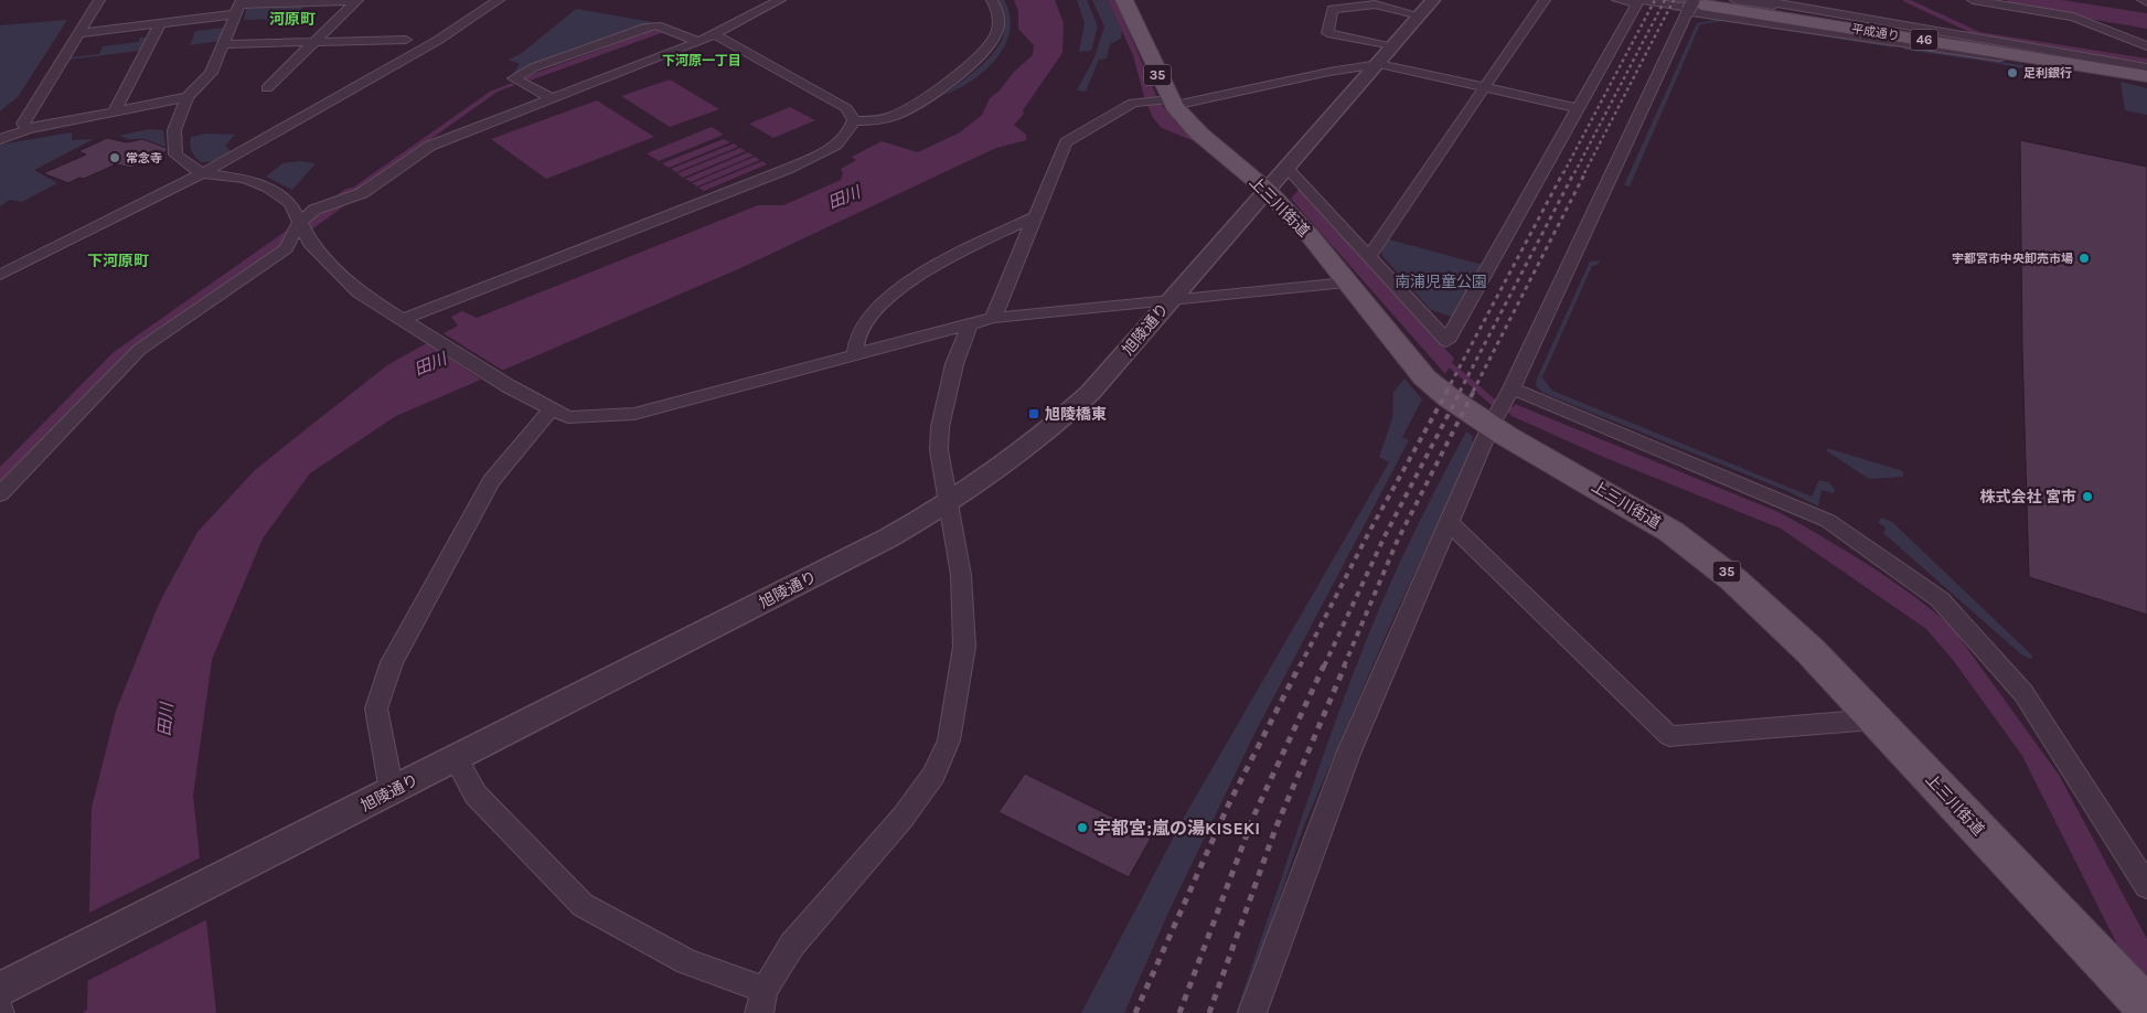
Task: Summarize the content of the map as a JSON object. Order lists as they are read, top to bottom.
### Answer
{
  "streets": {
    "main road": [
      "平成通り",
      "46",
      "35",
      "上三川街道"
    ],
    "street": ["旭陵通り"]
  },
  "crossings": [
    ["上三川街道", "旭陵通り"]
  ],
  "districts": ["河原町", "下河原一丁目", "下河原町"],
  "water": ["田川"],
  "parks": ["南浦児童公園"],
  "places": {
    "other": [
      "足利銀行",
      "常念寺",
      "宇都宮市中央卸売市場",
      "株式会社 宮市",
      "宇都宮;嵐の湯KISEKI"
    ],
    "transit": ["旭陵橋東"]
  }
}
